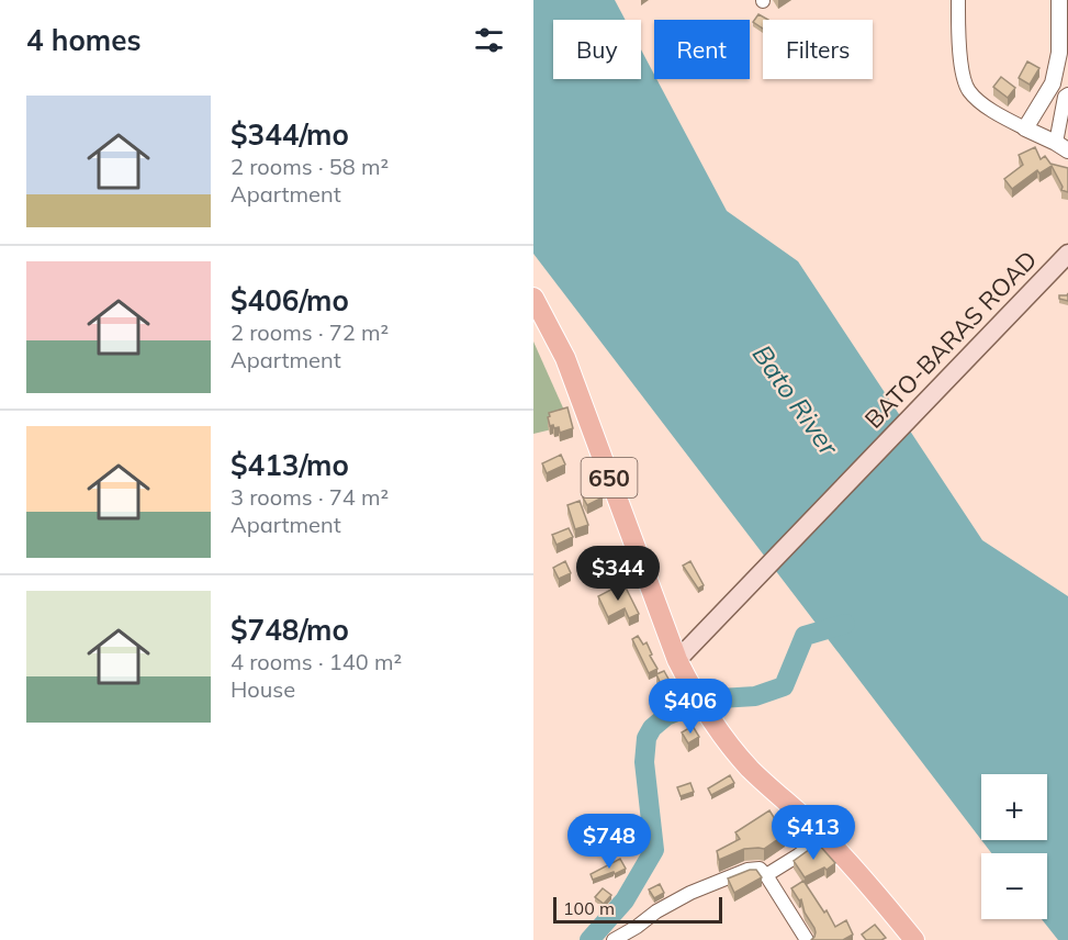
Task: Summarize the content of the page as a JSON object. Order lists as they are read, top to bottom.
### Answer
{
  "streets": {
    "main road": ["BATO-BARAS ROAD", "650"]
  },
  "crossings": [
    ["BATO-BARAS ROAD", "650"]
  ],
  "water": ["Bato River"],
  "scale_bar": "100 m",
  "page": {
    "heading": "4 homes",
    "chip": ["Buy", "Rent", "Filters"],
    "list": [
      {
        "name": "$344/mo",
        "note": "2 rooms · 58 m² · Apartment"
      },
      {
        "name": "$406/mo",
        "note": "2 rooms · 72 m² · Apartment"
      },
      {
        "name": "$413/mo",
        "note": "3 rooms · 74 m² · Apartment"
      },
      {
        "name": "$748/mo",
        "note": "4 rooms · 140 m² · House"
      }
    ],
    "price": [
      "$344",
      "$406",
      "$413",
      "$748"
    ],
    "map_buttons": ["+", "−"],
    "scale": "100 m"
  }
}
